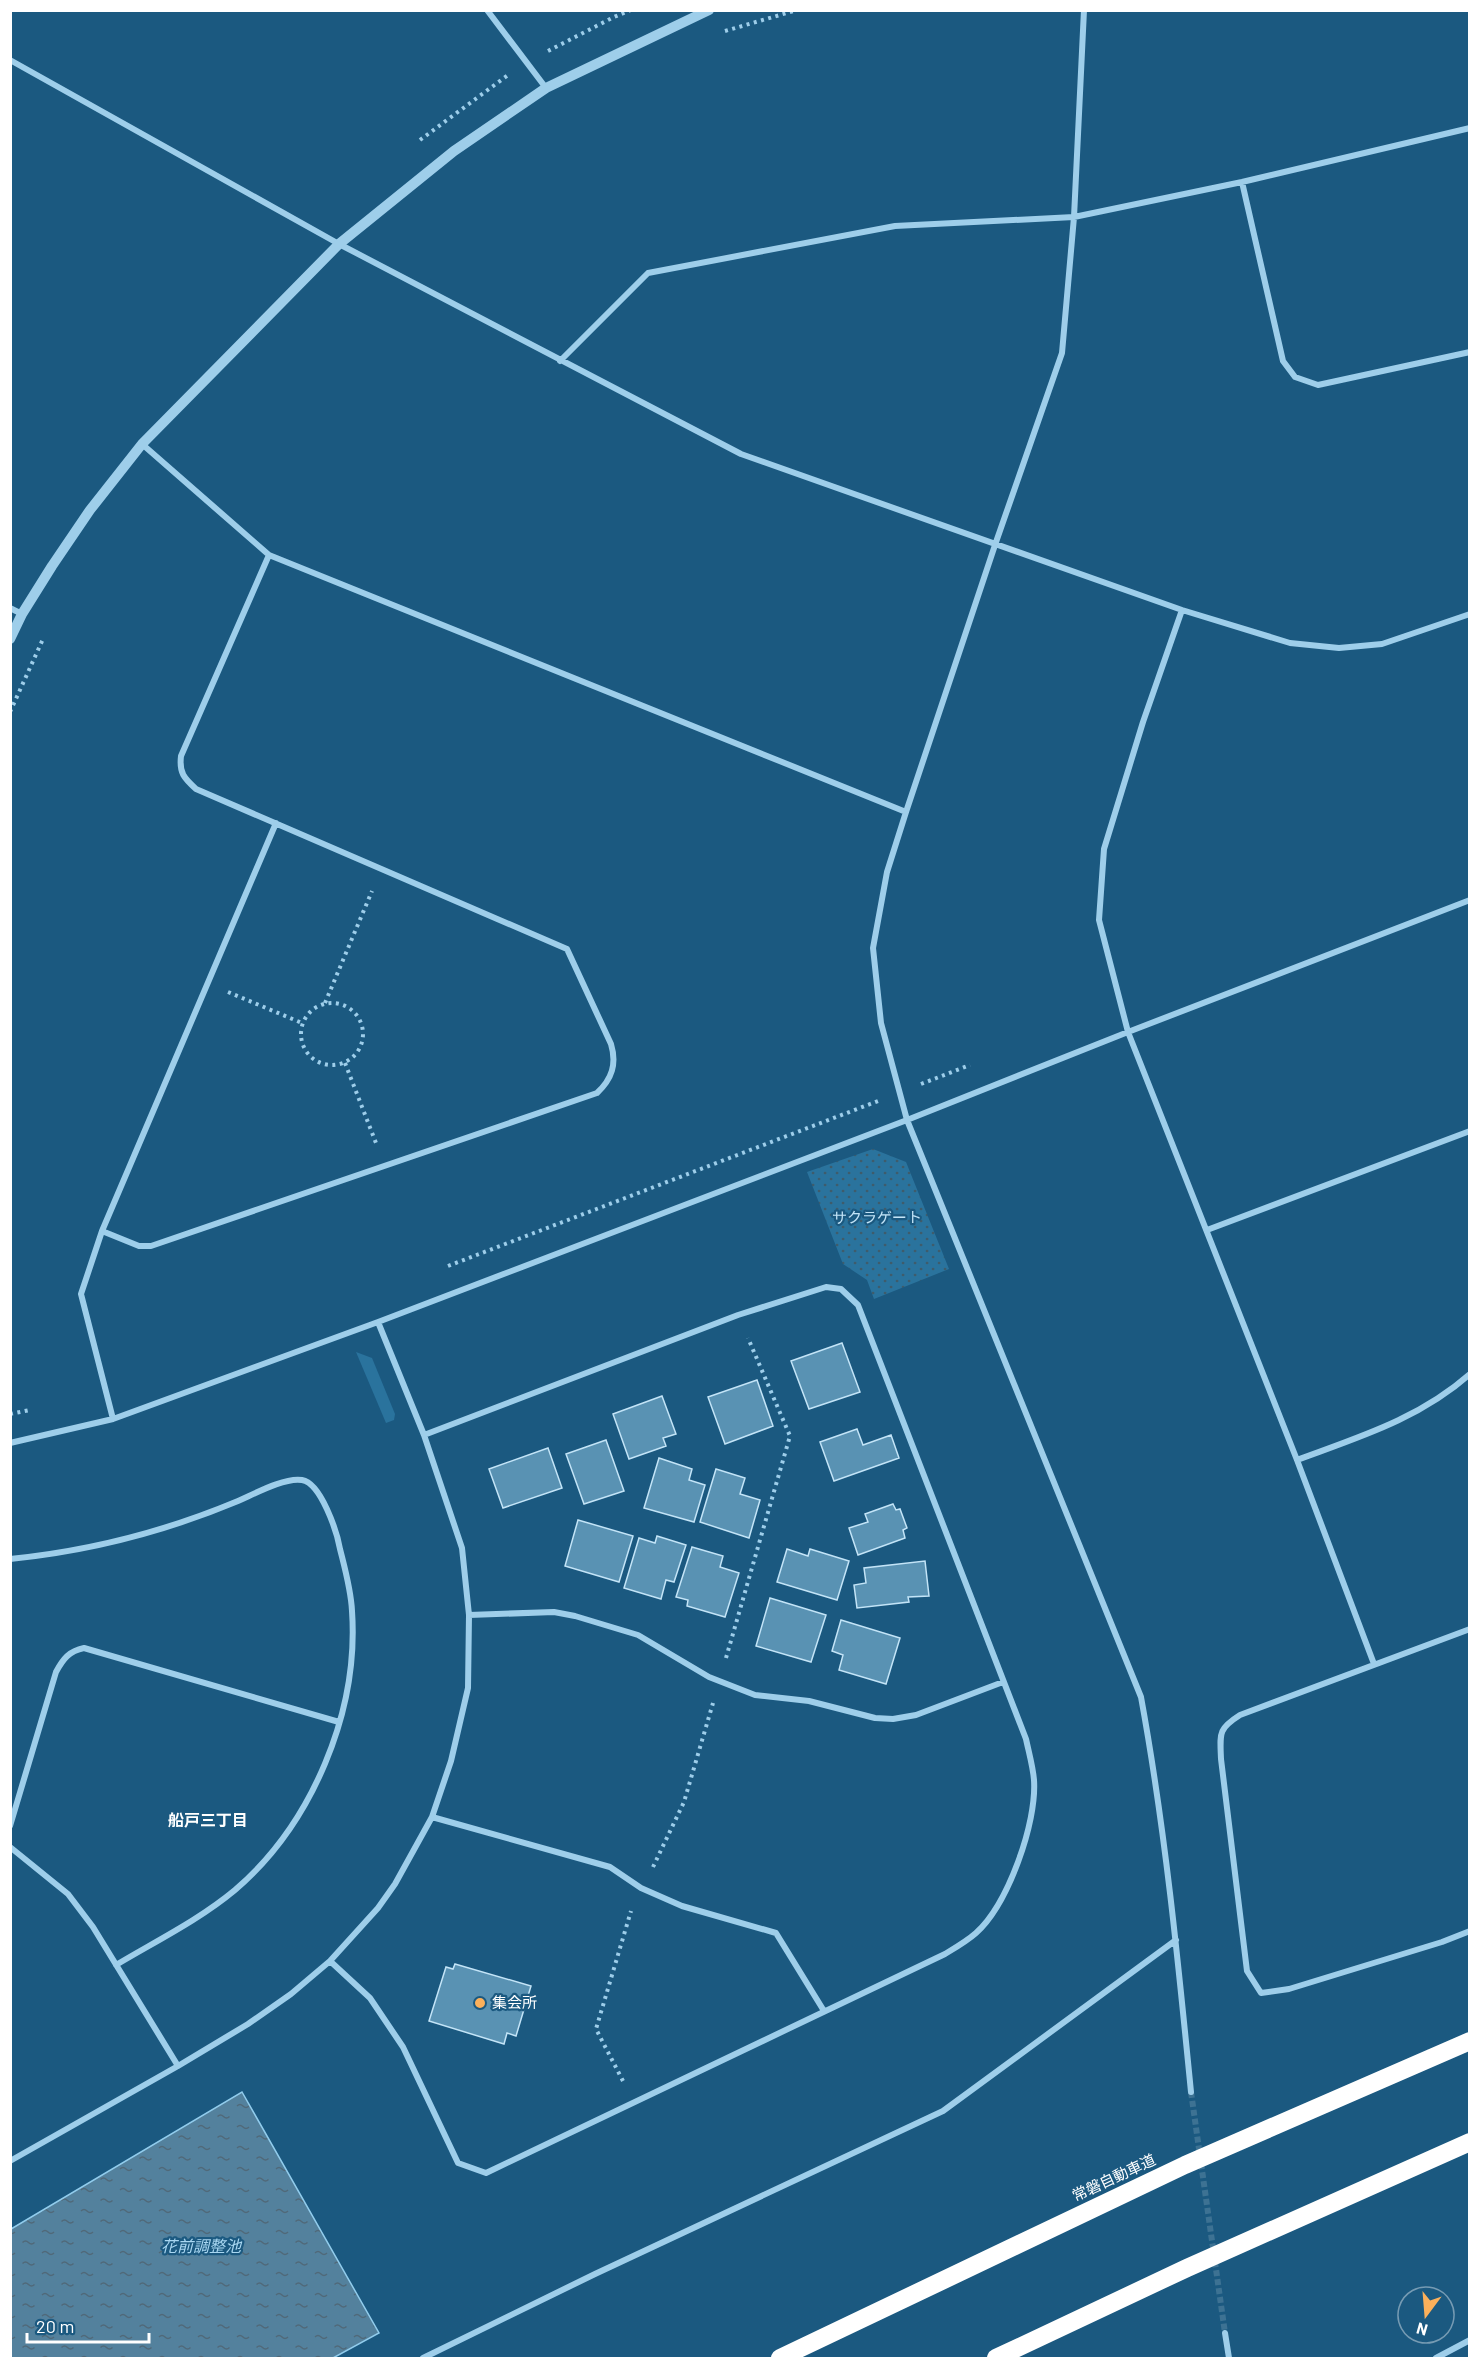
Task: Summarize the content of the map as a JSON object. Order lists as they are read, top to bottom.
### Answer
{
  "streets": {
    "highway": ["常磐自動車道"]
  },
  "districts": ["船戸三丁目"],
  "water": ["花前調整池"],
  "parks": ["サクラゲート"],
  "places": ["集会所"],
  "scale_bar": "20 m",
  "north": "bottom"
}
